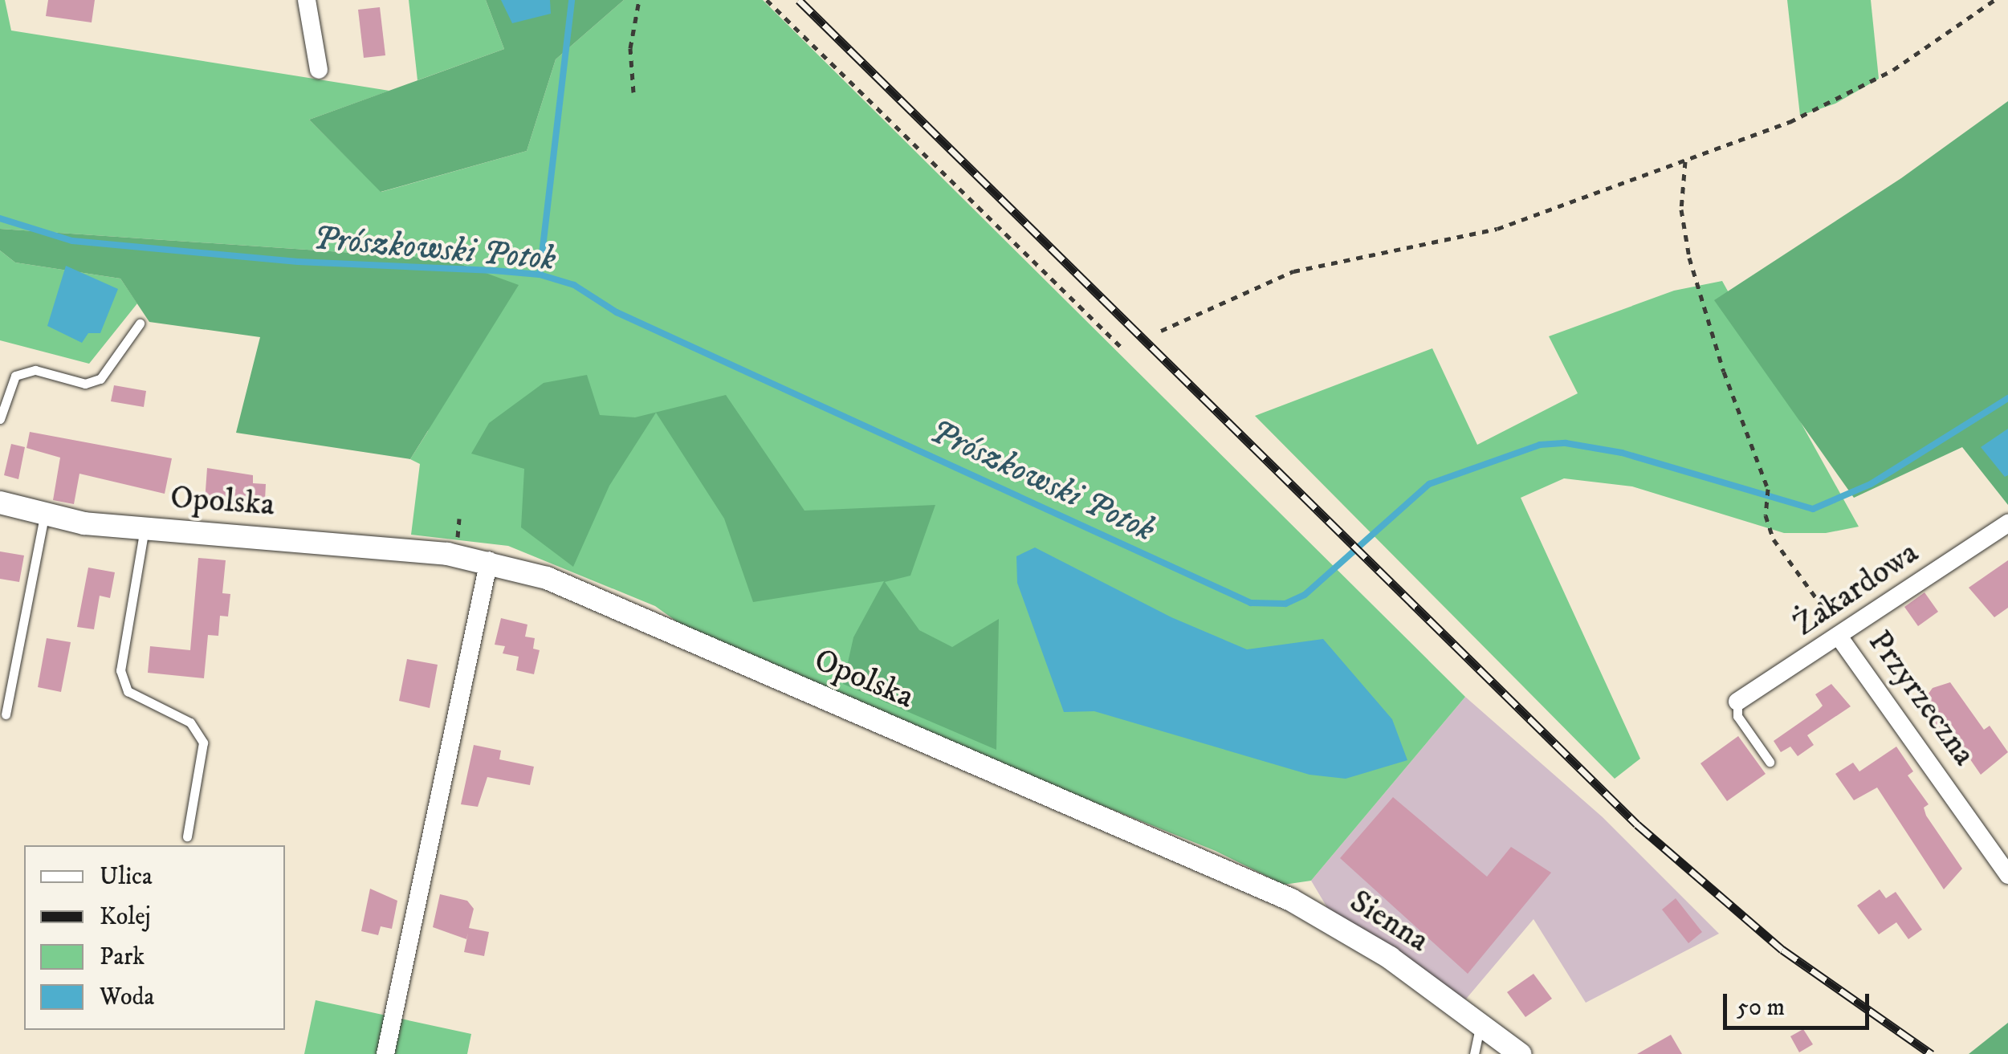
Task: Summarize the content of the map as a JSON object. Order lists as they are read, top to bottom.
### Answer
{
  "streets": {
    "street": [
      "Opolska",
      "Żakardowa",
      "Przyrzeczna",
      "Sienna"
    ]
  },
  "crossings": [
    ["Opolska", "Sienna"],
    ["Żakardowa", "Przyrzeczna"]
  ],
  "water": ["Prószkowski Potok"],
  "legend": [
    "Ulica",
    "Kolej",
    "Park",
    "Woda"
  ],
  "scale_bar": "50 m"
}
